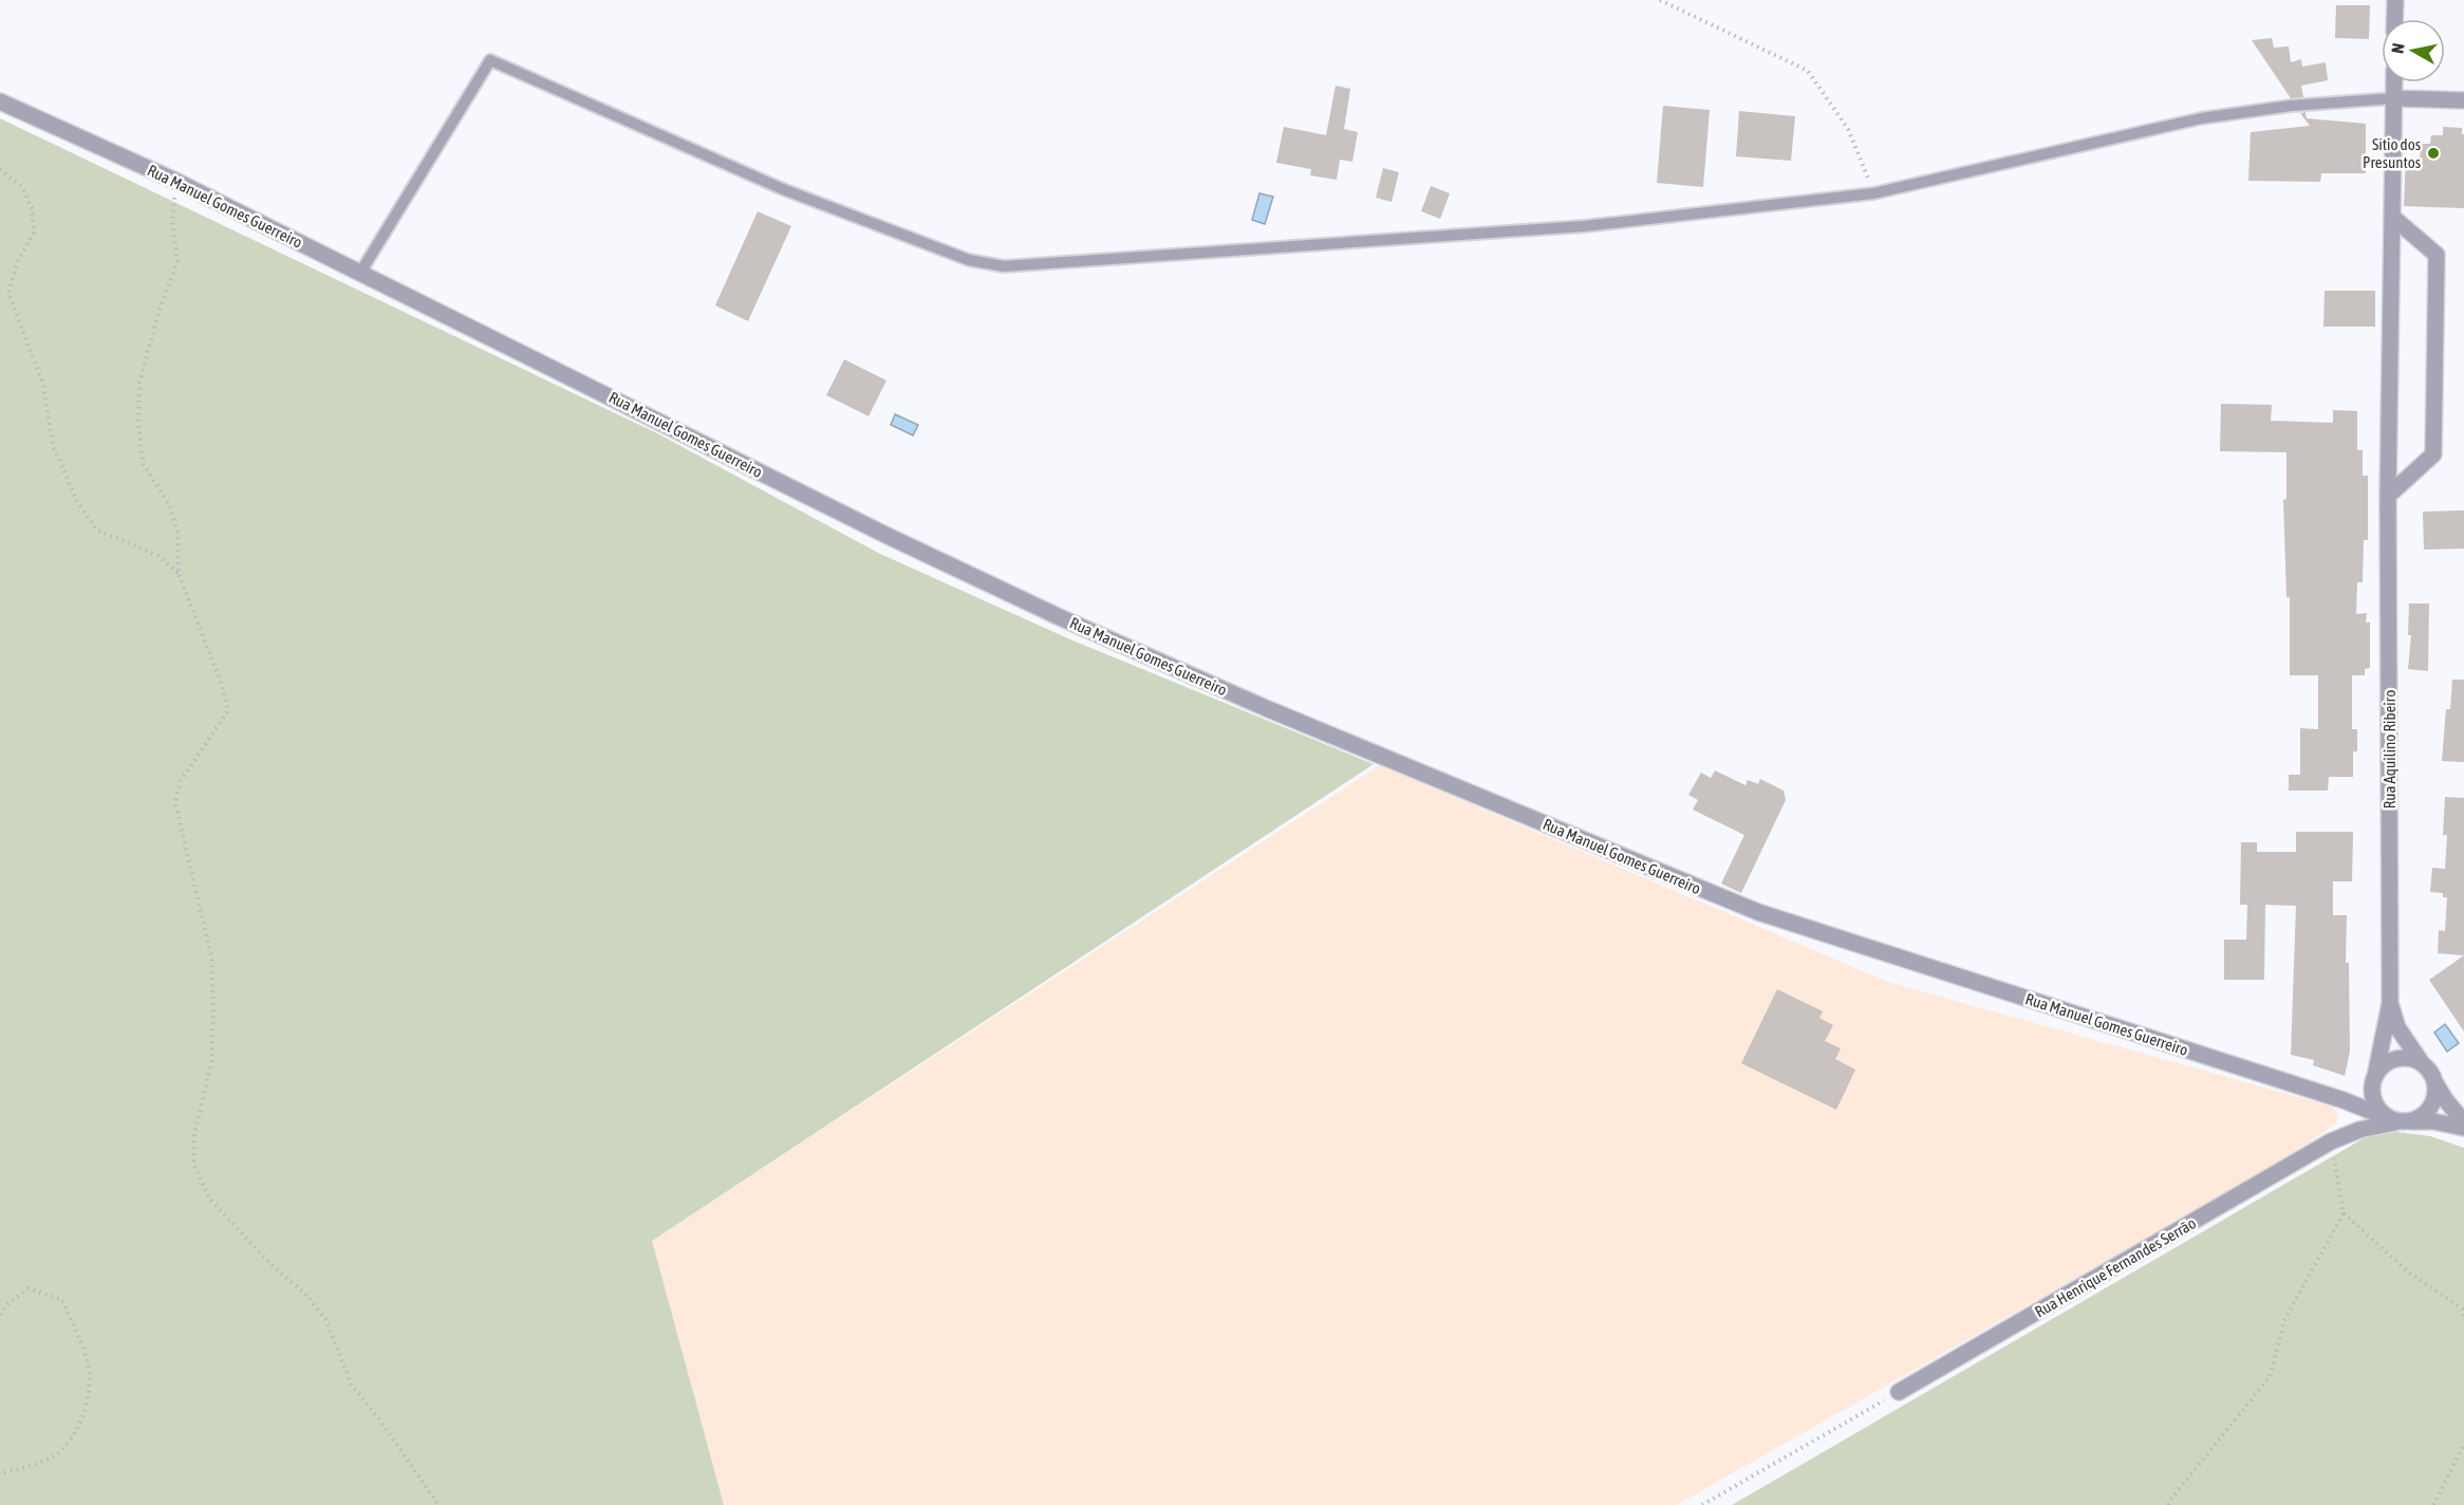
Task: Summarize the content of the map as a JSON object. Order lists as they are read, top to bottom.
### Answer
{
  "streets": {
    "street": ["Rua Manuel Gomes Guerreiro", "Rua Aquilino Ribeiro", "Rua Henrique Fernandes Serrão"]
  },
  "places": ["Sitio dos Presuntos"],
  "north": "left"
}
